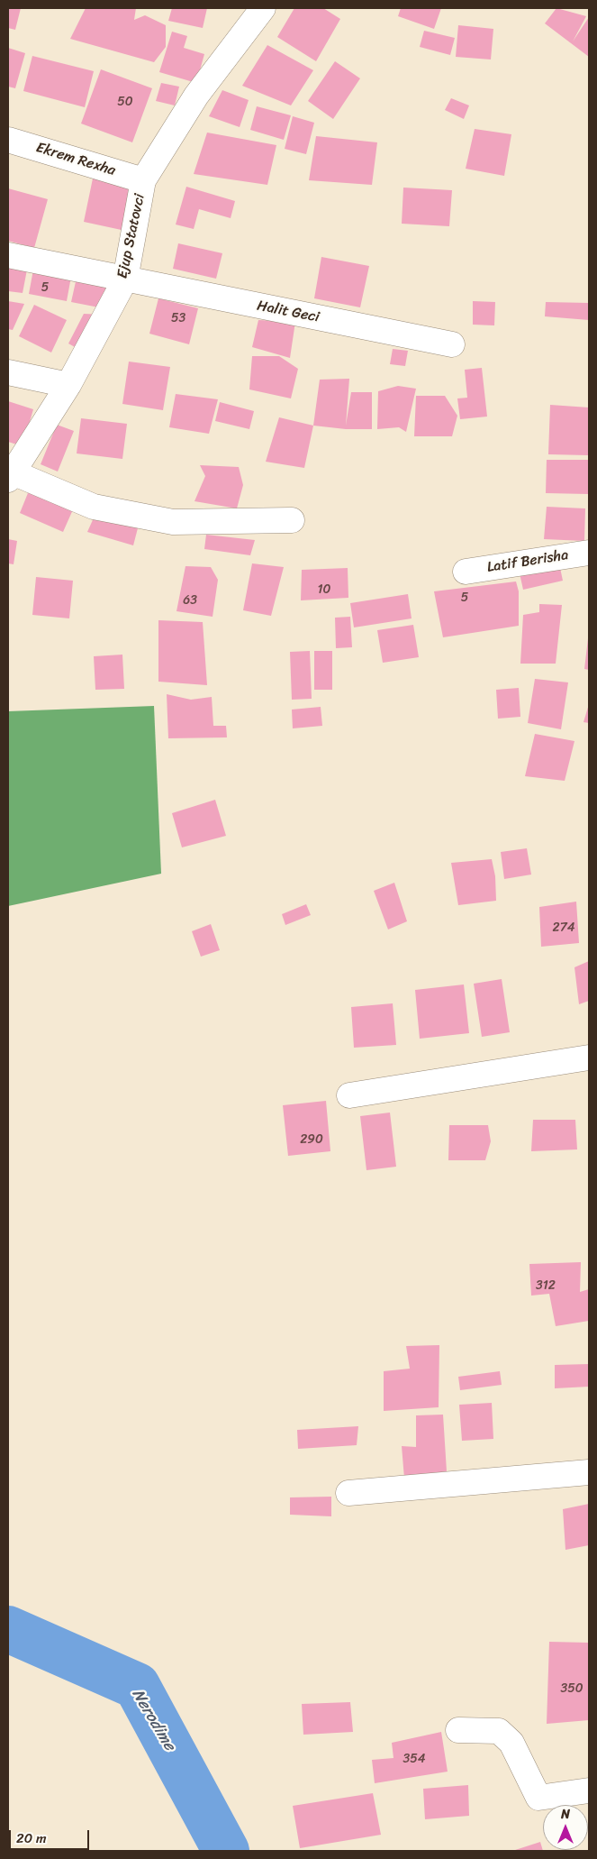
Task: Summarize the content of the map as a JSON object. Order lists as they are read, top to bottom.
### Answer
{
  "streets": {
    "street": [
      "Ekrem Rexha",
      "Ejup Statovci",
      "Halit Geci",
      "Latif Berisha"
    ]
  },
  "crossings": [
    ["Ekrem Rexha", "Ejup Statovci"],
    ["Ejup Statovci", "Halit Geci"]
  ],
  "water": ["Nerodime"],
  "house_numbers": [
    "50",
    "5",
    "53",
    "10",
    "5",
    "63",
    "274",
    "290",
    "312",
    "350",
    "354"
  ],
  "scale_bar": "20 m",
  "north": "top"
}
